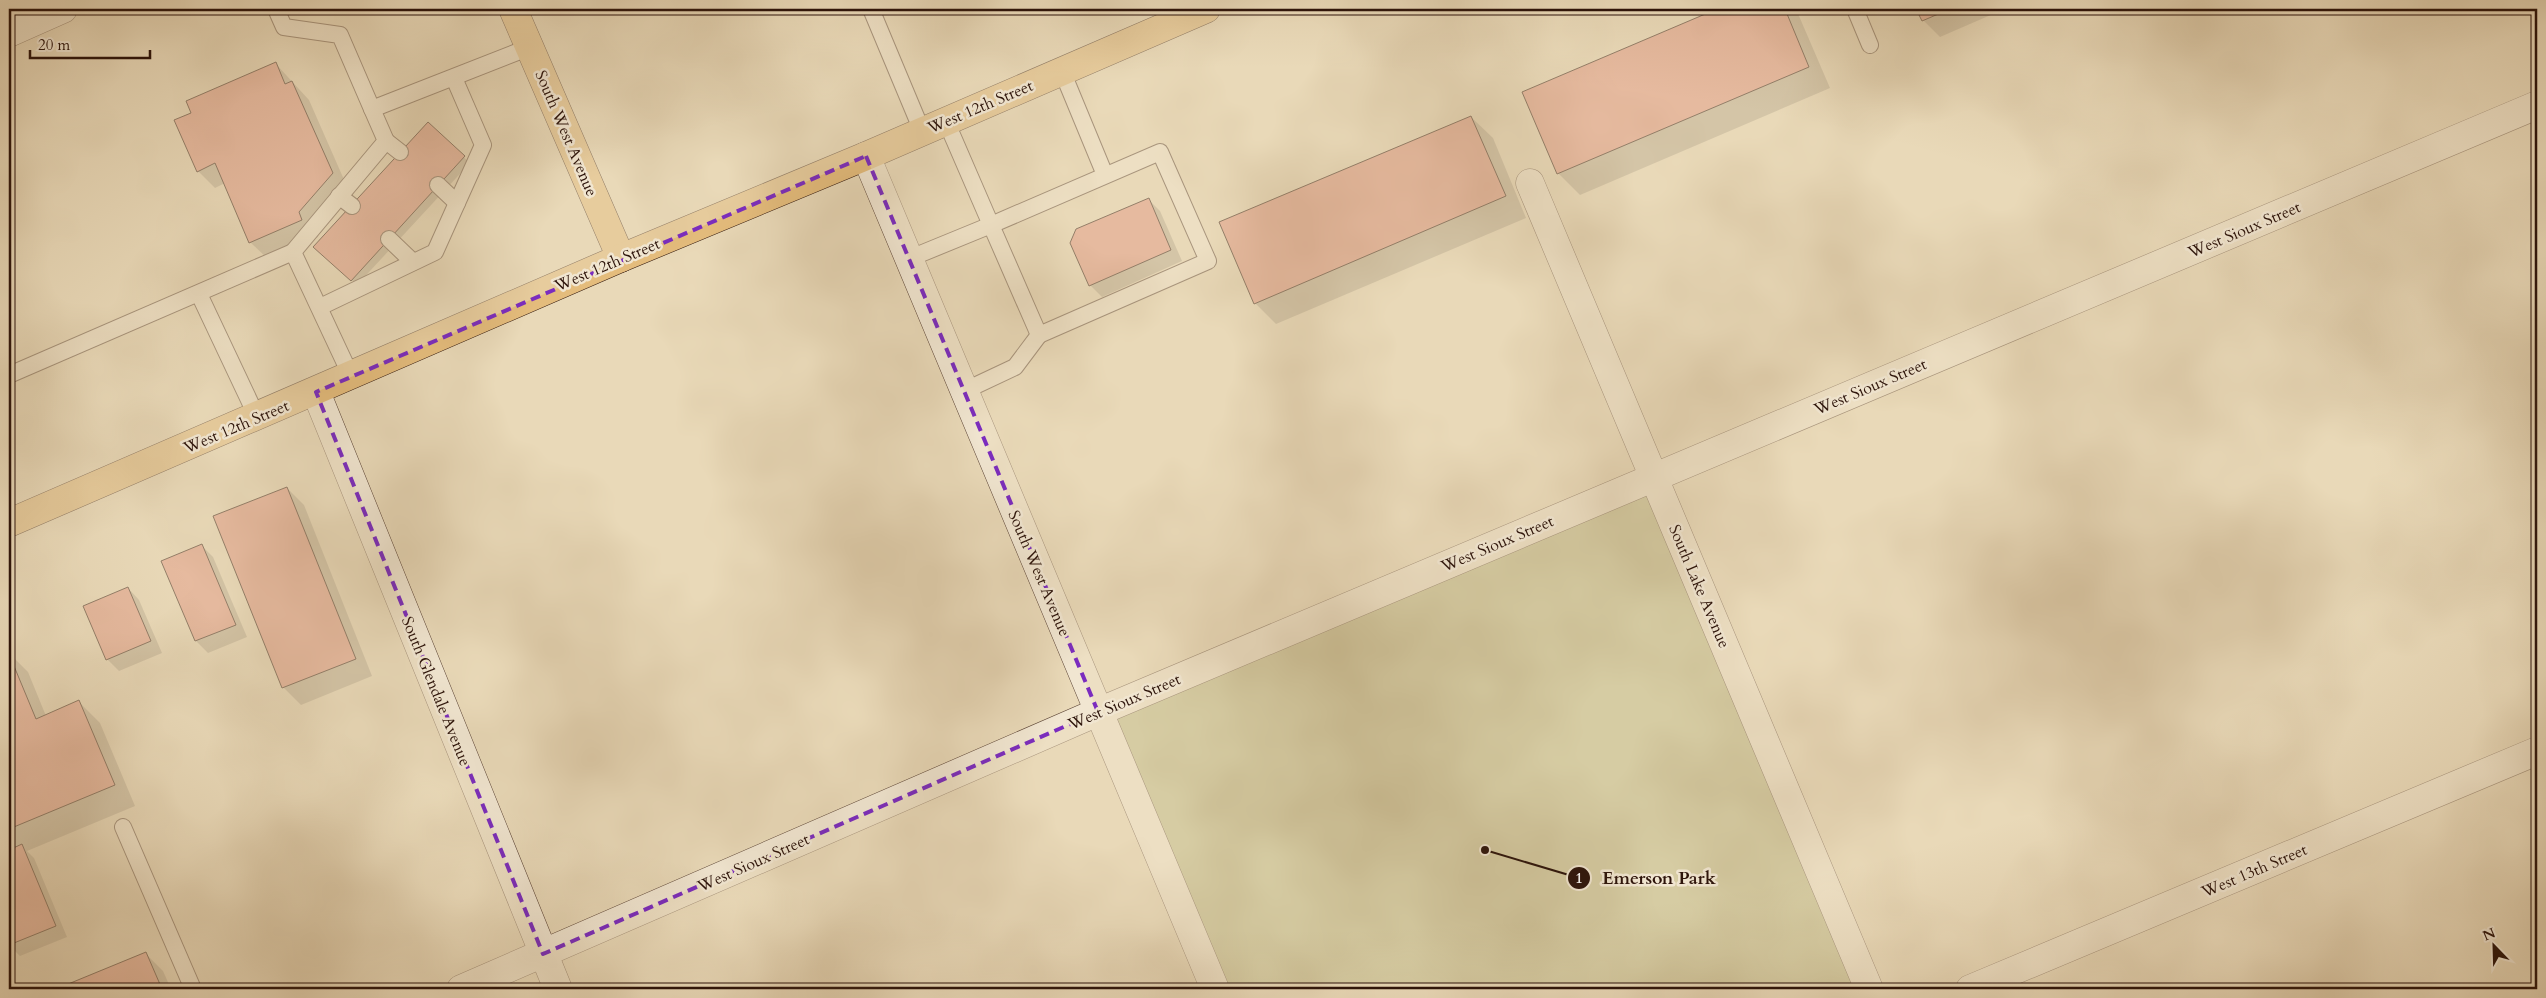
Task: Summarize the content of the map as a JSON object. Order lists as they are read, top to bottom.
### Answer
{
  "streets": {
    "main road": ["West 12th Street", "South West Avenue"],
    "street": [
      "West Sioux Street",
      "South Lake Avenue",
      "South Glendale Avenue",
      "West 13th Street"
    ]
  },
  "crossings": [
    ["West 12th Street", "South West Avenue"],
    ["West 12th Street", "South Glendale Avenue"],
    ["South West Avenue", "West Sioux Street"],
    ["West Sioux Street", "South Lake Avenue"],
    ["West Sioux Street", "South Glendale Avenue"]
  ],
  "places": ["Emerson Park"],
  "scale_bar": "20 m",
  "north": "top left"
}
